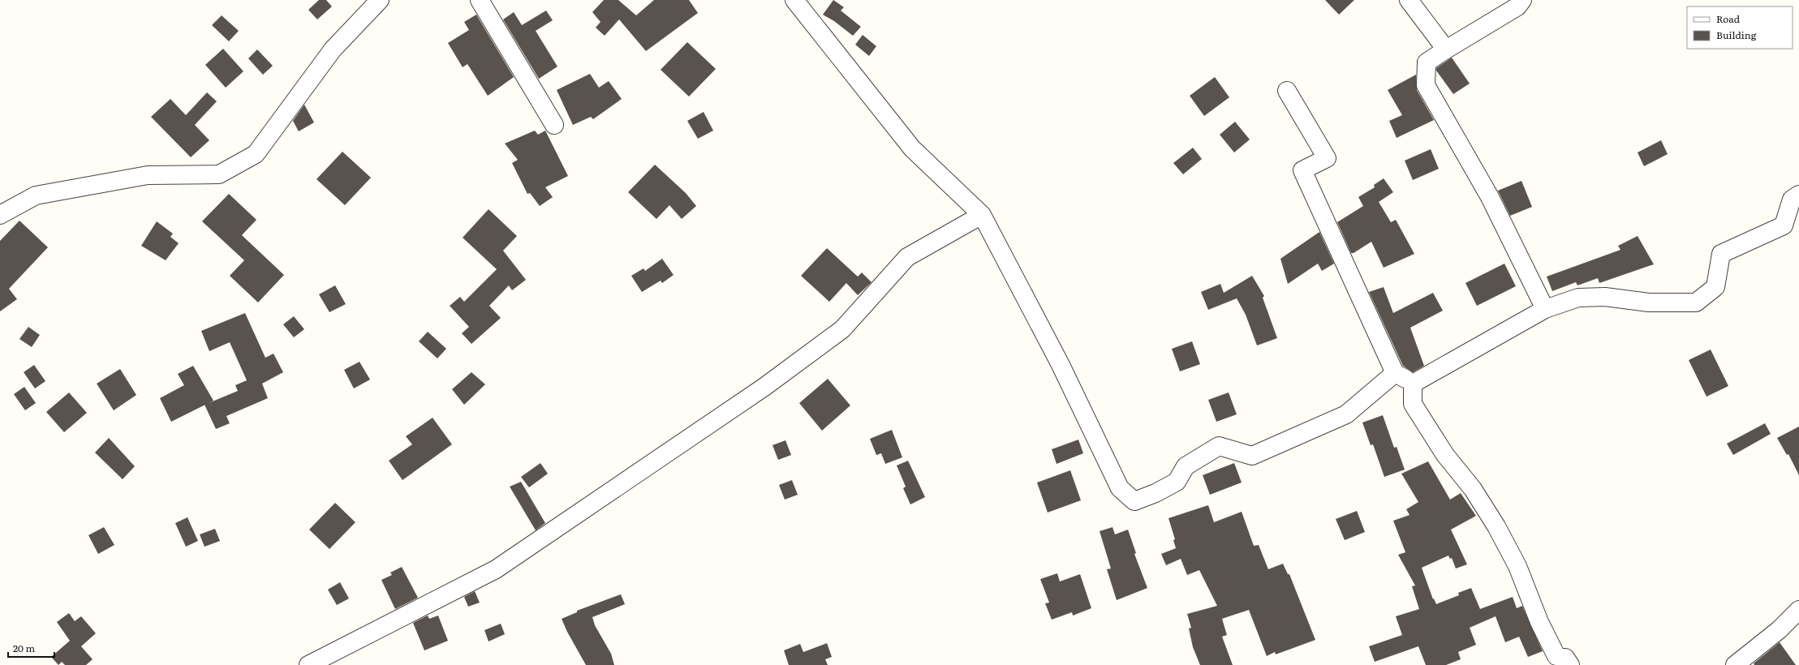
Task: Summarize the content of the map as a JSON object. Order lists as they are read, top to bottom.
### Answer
{
  "legend": ["Road", "Building"],
  "scale_bar": "20 m"
}
